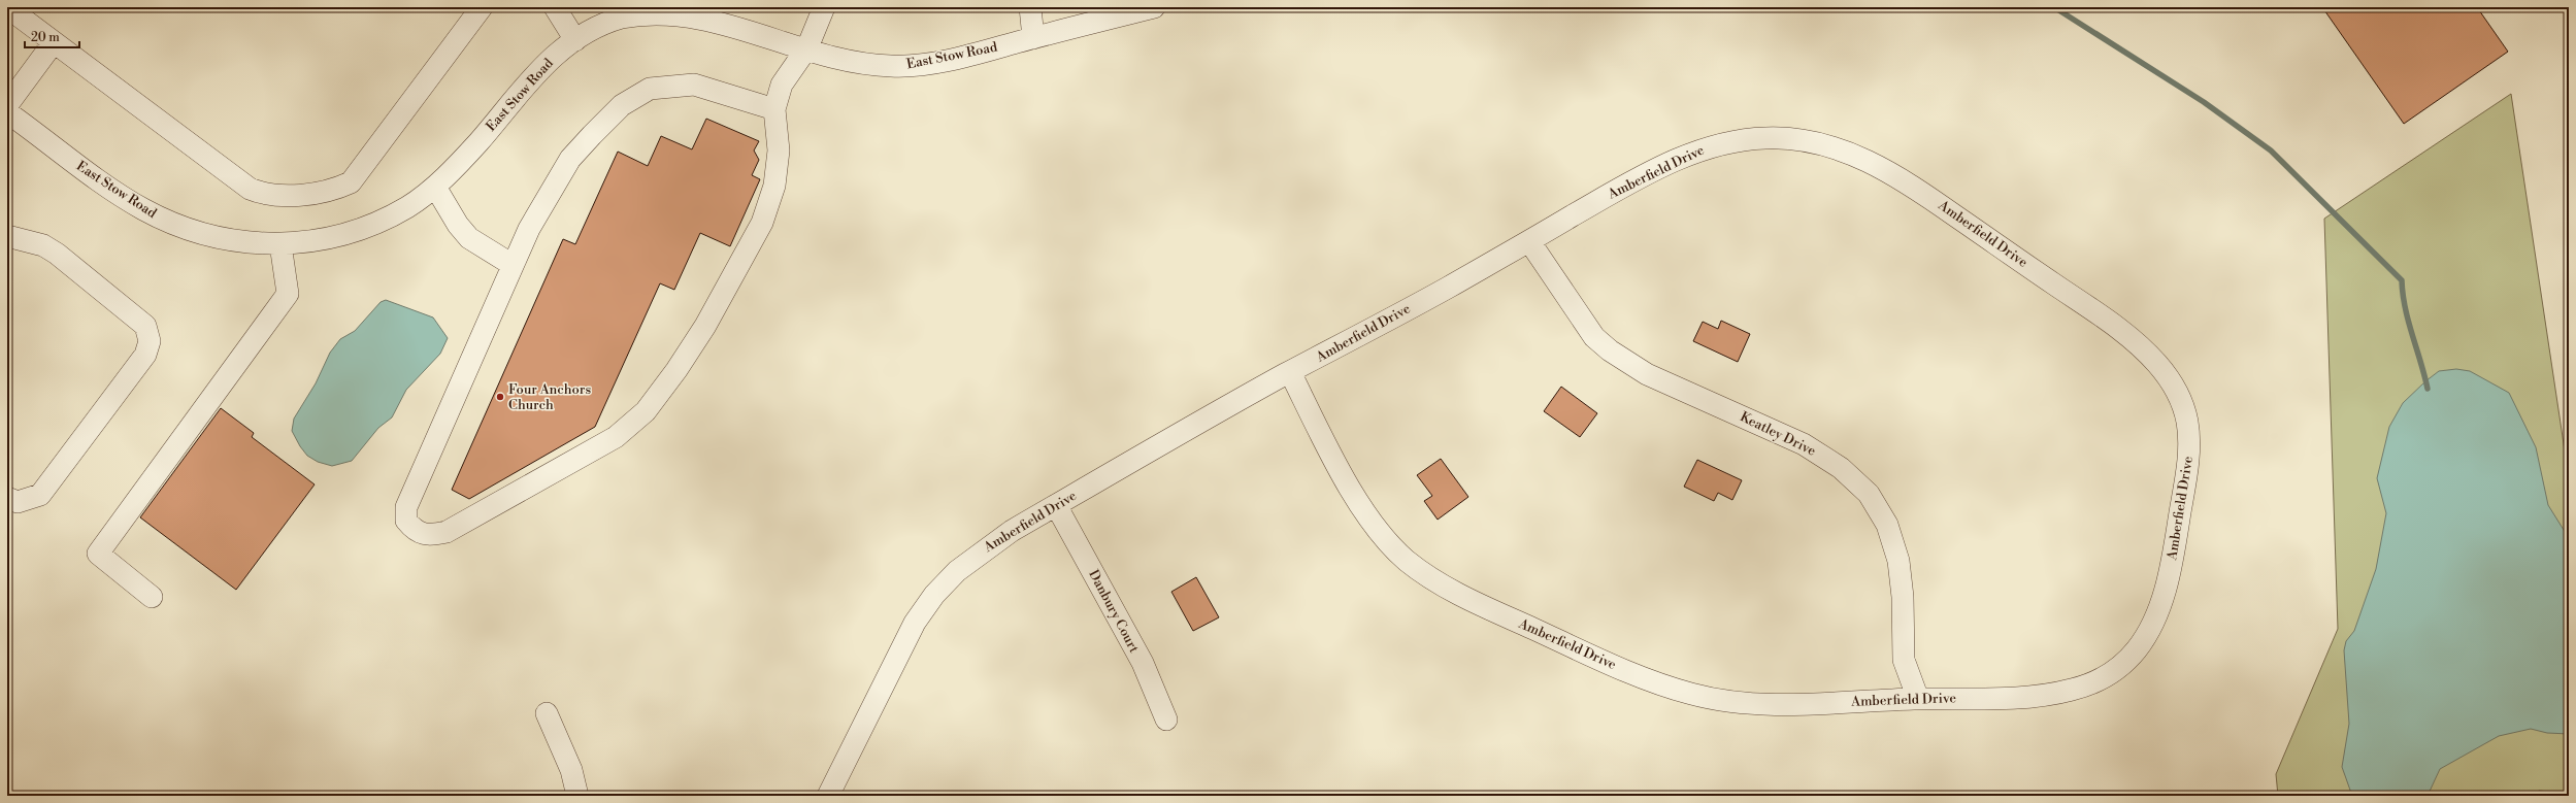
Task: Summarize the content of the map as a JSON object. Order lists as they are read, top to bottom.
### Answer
{
  "streets": {
    "street": [
      "East Stow Road",
      "Amberfield Drive",
      "Keatley Drive",
      "Danbury Court"
    ]
  },
  "crossings": [
    ["Amberfield Drive", "Keatley Drive"],
    ["Amberfield Drive", "Danbury Court"]
  ],
  "places": ["Four Anchors Church"],
  "scale_bar": "20 m"
}
